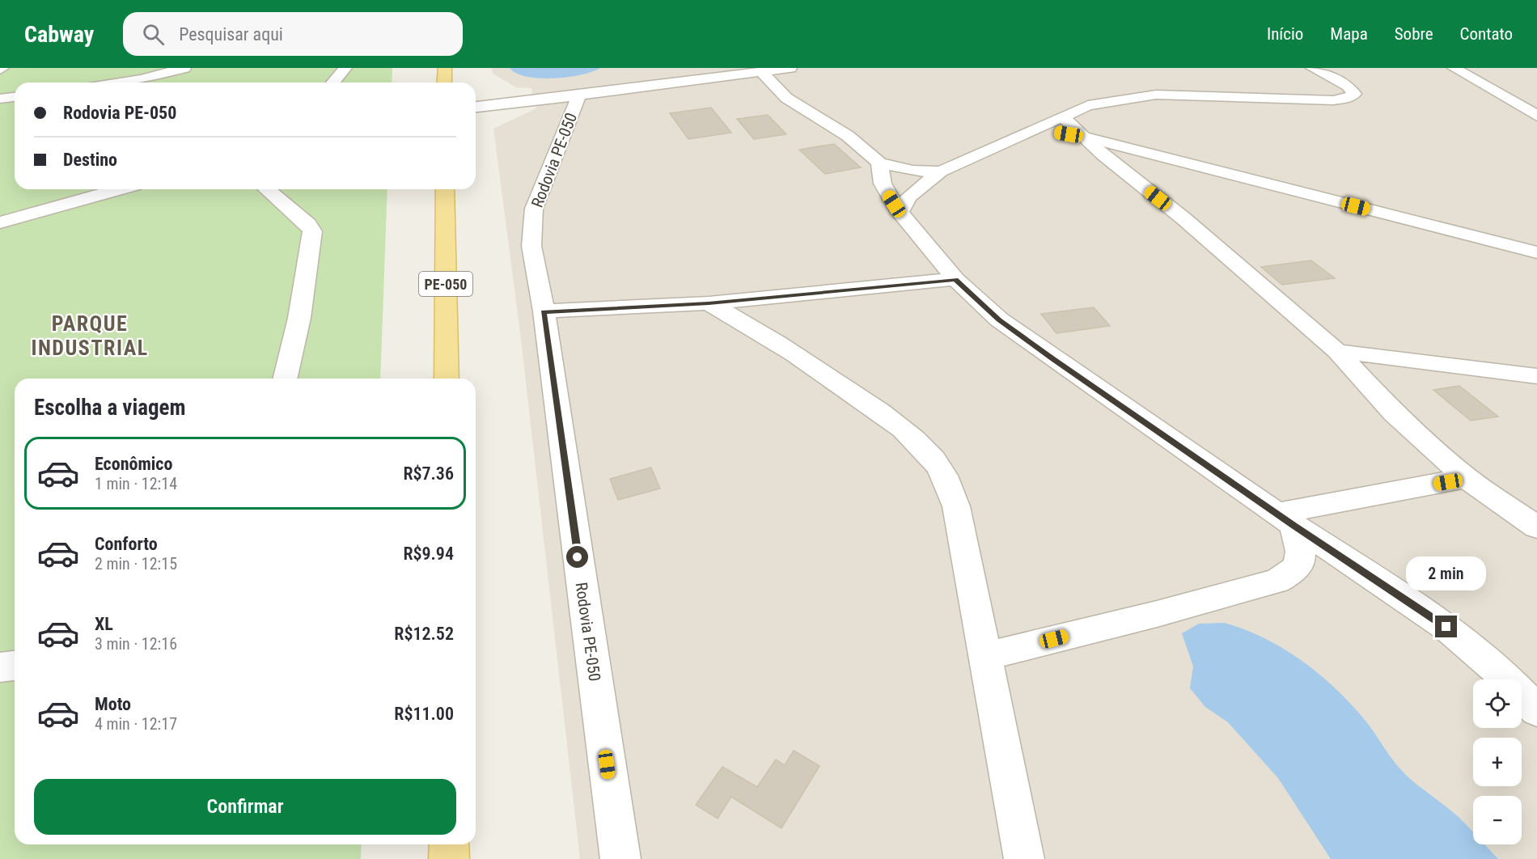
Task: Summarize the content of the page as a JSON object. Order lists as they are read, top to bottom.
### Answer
{
  "streets": {
    "main road": ["PE-050"],
    "street": ["Rodovia PE-050"]
  },
  "districts": ["PARQUE INDUSTRIAL"],
  "page": {
    "header": "Cabway",
    "search": "Pesquisar aqui",
    "nav": [
      "Início",
      "Mapa",
      "Sobre",
      "Contato"
    ],
    "banner": ["Rodovia PE-050", "Destino"],
    "heading": "Escolha a viagem",
    "list": [
      {
        "name": "Econômico",
        "note": "1 min · 12:14",
        "value": "R$7.36"
      },
      {
        "name": "Conforto",
        "note": "2 min · 12:15",
        "value": "R$9.94"
      },
      {
        "name": "XL",
        "note": "3 min · 12:16",
        "value": "R$12.52"
      },
      {
        "name": "Moto",
        "note": "4 min · 12:17",
        "value": "R$11.00"
      }
    ],
    "bubble": "2 min",
    "map_buttons": ["+", "−"],
    "buttons": "Confirmar"
  }
}
